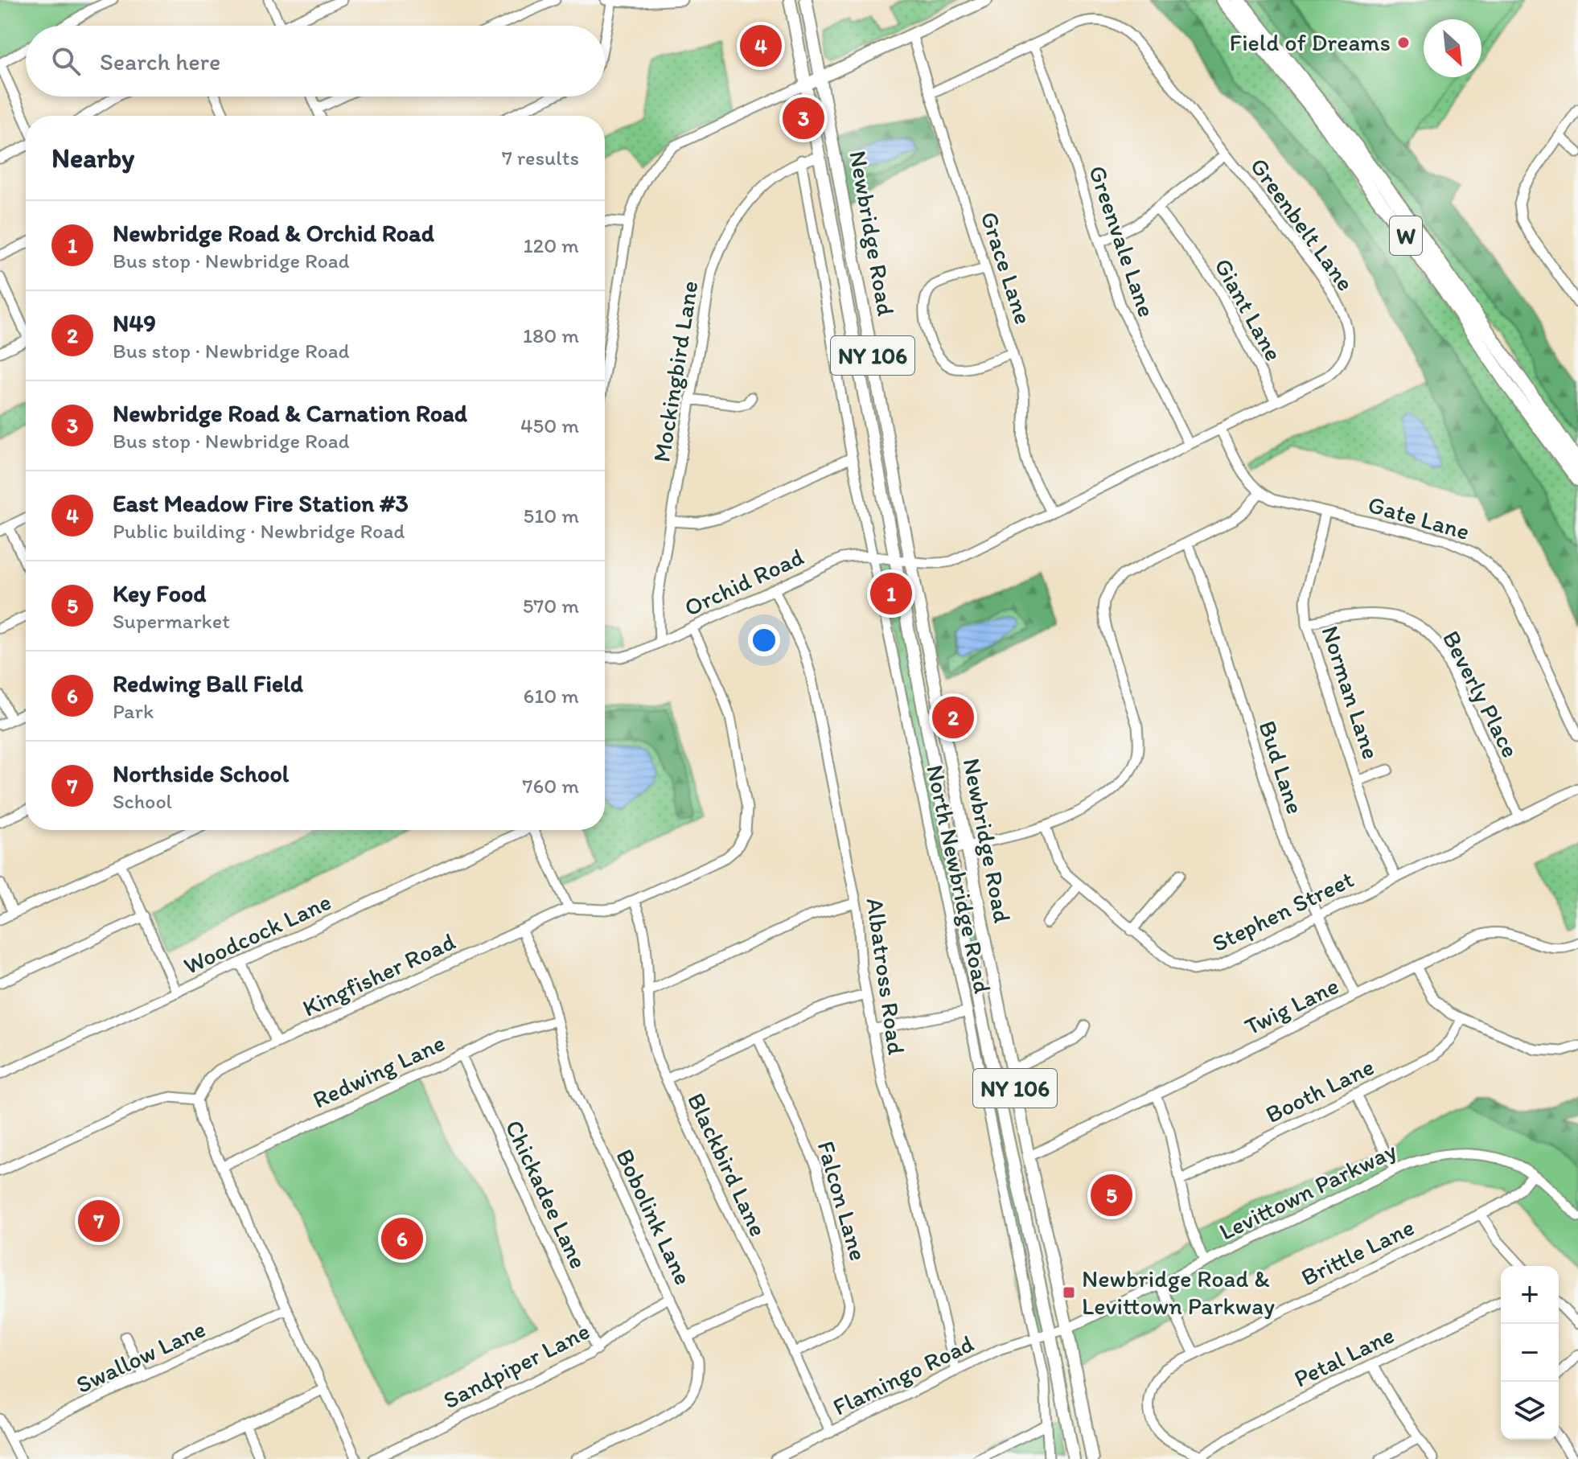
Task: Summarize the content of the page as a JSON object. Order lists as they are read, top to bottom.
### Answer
{
  "streets": {
    "highway": ["W"],
    "main road": ["Newbridge Road", "NY 106"],
    "street": [
      "Greenbelt Lane",
      "Greenvale Lane",
      "Grace Lane",
      "Giant Lane",
      "Mockingbird Lane",
      "Gate Lane",
      "Orchid Road",
      "Norman Lane",
      "Beverly Place",
      "Bud Lane",
      "North Newbridge Road",
      "Stephen Street",
      "Woodcock Lane",
      "Kingfisher Road",
      "Albatross Road",
      "Twig Lane",
      "Redwing Lane",
      "Booth Lane",
      "Blackbird Lane",
      "Levittown Parkway",
      "Chickadee Lane",
      "Falcon Lane",
      "Bobolink Lane",
      "Brittle Lane",
      "Swallow Lane",
      "Petal Lane",
      "Sandpiper Lane",
      "Flamingo Road"
    ]
  },
  "crossings": [
    ["Greenbelt Lane", "Newbridge Road"],
    ["Greenbelt Lane", "Greenvale Lane"],
    ["Greenbelt Lane", "Grace Lane"],
    ["Greenbelt Lane", "Giant Lane"],
    ["Greenbelt Lane", "Orchid Road"],
    ["Newbridge Road", "Mockingbird Lane"],
    ["Newbridge Road", "Orchid Road"],
    ["Newbridge Road", "Twig Lane"],
    ["Newbridge Road", "Levittown Parkway"],
    ["Newbridge Road", "Flamingo Road"],
    ["Mockingbird Lane", "Orchid Road"],
    ["Mockingbird Lane", "North Newbridge Road"],
    ["Gate Lane", "Norman Lane"],
    ["Orchid Road", "North Newbridge Road"],
    ["Orchid Road", "Kingfisher Road"],
    ["Orchid Road", "Albatross Road"],
    ["Norman Lane", "Beverly Place"],
    ["Norman Lane", "Stephen Street"],
    ["Beverly Place", "Stephen Street"],
    ["Bud Lane", "Stephen Street"],
    ["Bud Lane", "Twig Lane"],
    ["North Newbridge Road", "Flamingo Road"],
    ["Kingfisher Road", "Blackbird Lane"],
    ["Kingfisher Road", "Bobolink Lane"],
    ["Albatross Road", "Flamingo Road"],
    ["Redwing Lane", "Chickadee Lane"],
    ["Redwing Lane", "Bobolink Lane"],
    ["Blackbird Lane", "Falcon Lane"],
    ["Blackbird Lane", "Flamingo Road"],
    ["Levittown Parkway", "Brittle Lane"],
    ["Levittown Parkway", "Flamingo Road"],
    ["Chickadee Lane", "Sandpiper Lane"],
    ["Bobolink Lane", "Sandpiper Lane"],
    ["Brittle Lane", "Petal Lane"]
  ],
  "places": {
    "other": ["Field of Dreams"],
    "transit": ["Newbridge Road & Levittown Parkway"]
  },
  "north": "bottom right",
  "page": {
    "pins": [
      "4",
      "3",
      "1",
      "2",
      "5",
      "7",
      "6"
    ],
    "search": "Search here",
    "heading": ["Nearby", "7 results"],
    "list": [
      {
        "mark": "1",
        "name": "Newbridge Road & Orchid Road",
        "note": "Bus stop · Newbridge Road",
        "value": "120 m"
      },
      {
        "mark": "2",
        "name": "N49",
        "note": "Bus stop · Newbridge Road",
        "value": "180 m"
      },
      {
        "mark": "3",
        "name": "Newbridge Road & Carnation Road",
        "note": "Bus stop · Newbridge Road",
        "value": "450 m"
      },
      {
        "mark": "4",
        "name": "East Meadow Fire Station #3",
        "note": "Public building · Newbridge Road",
        "value": "510 m"
      },
      {
        "mark": "5",
        "name": "Key Food",
        "note": "Supermarket",
        "value": "570 m"
      },
      {
        "mark": "6",
        "name": "Redwing Ball Field",
        "note": "Park",
        "value": "610 m"
      },
      {
        "mark": "7",
        "name": "Northside School",
        "note": "School",
        "value": "760 m"
      }
    ],
    "map_buttons": ["+", "−"]
  }
}
